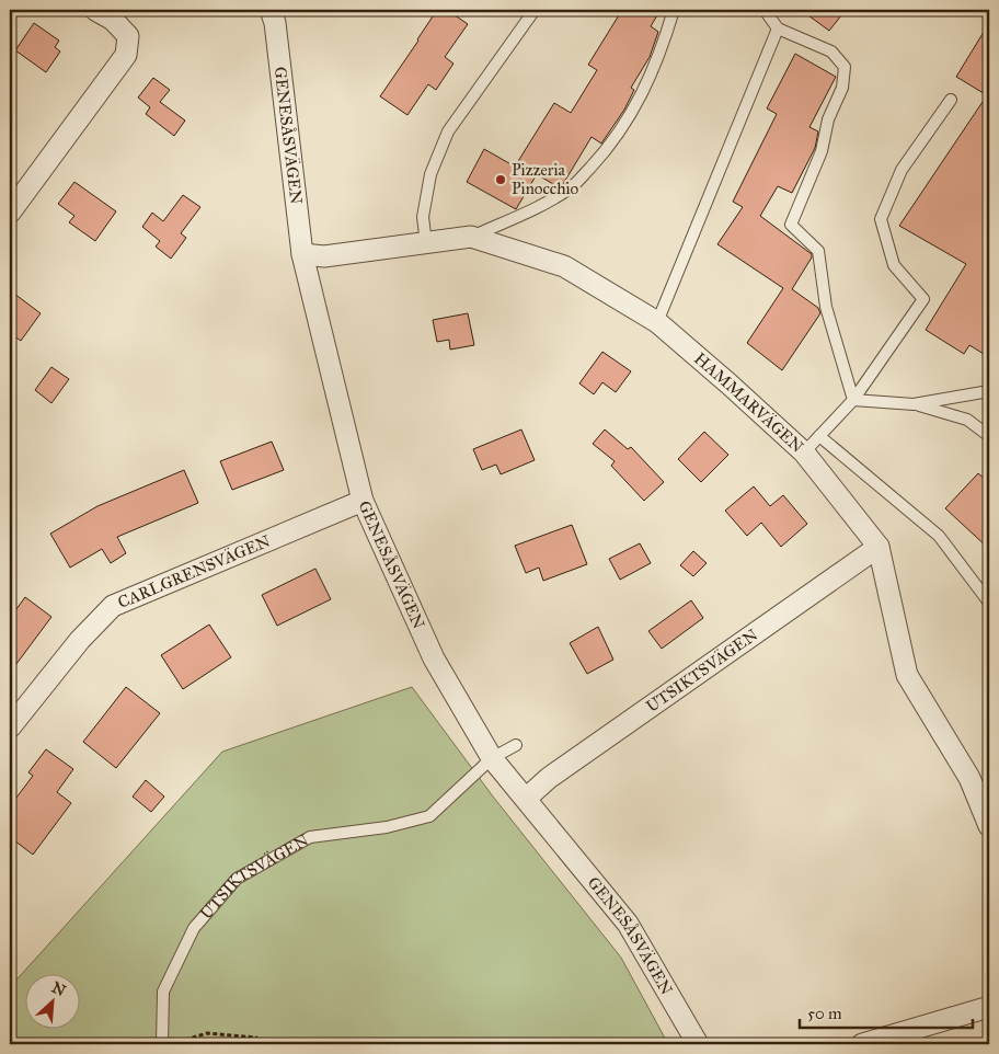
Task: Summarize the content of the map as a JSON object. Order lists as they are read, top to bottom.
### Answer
{
  "streets": {
    "street": [
      "GENESÅSVÄGEN",
      "HAMMARVÄGEN",
      "CARLGRENSVÄGEN",
      "UTSIKTSVÄGEN"
    ]
  },
  "crossings": [
    ["GENESÅSVÄGEN", "HAMMARVÄGEN"],
    ["GENESÅSVÄGEN", "CARLGRENSVÄGEN"],
    ["GENESÅSVÄGEN", "UTSIKTSVÄGEN"],
    ["HAMMARVÄGEN", "UTSIKTSVÄGEN"]
  ],
  "places": ["Pizzeria Pinocchio"],
  "scale_bar": "50 m",
  "north": "top right"
}
